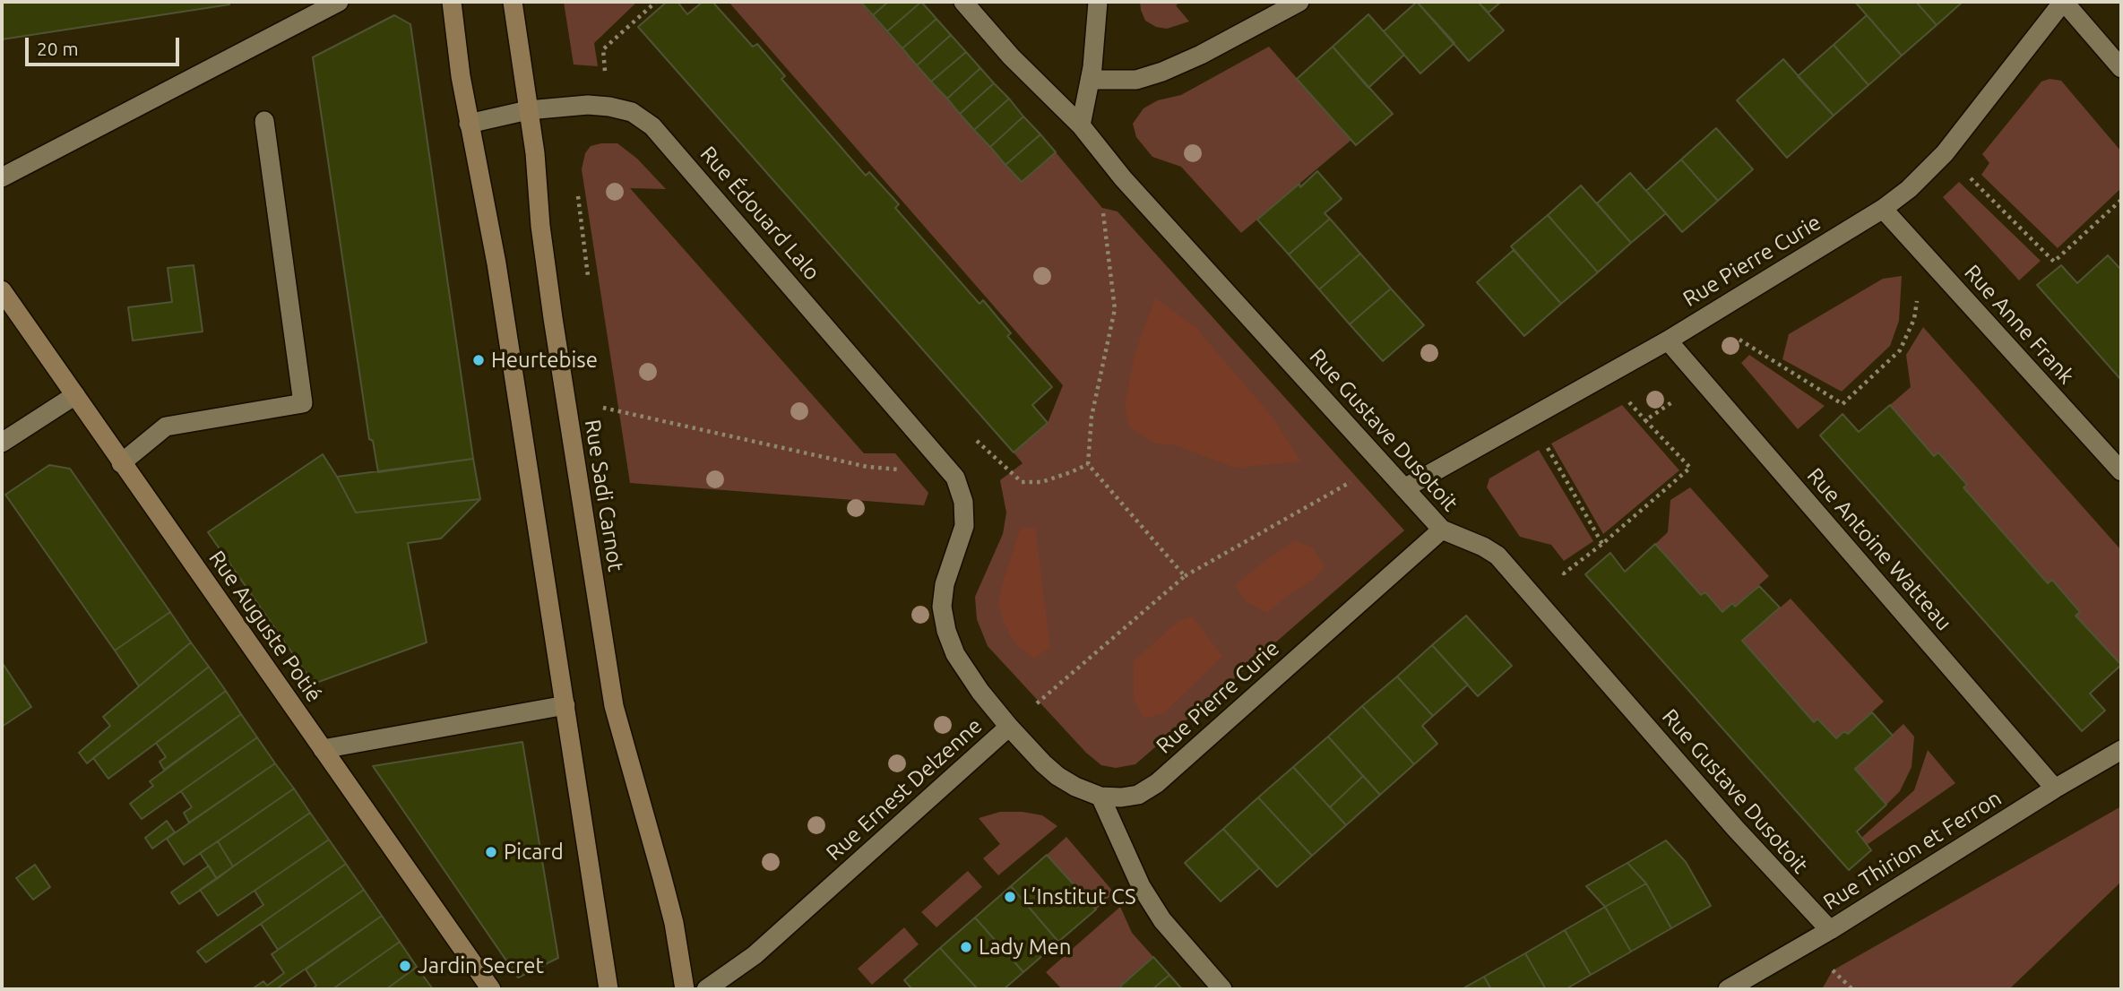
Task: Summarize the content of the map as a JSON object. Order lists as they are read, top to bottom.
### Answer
{
  "streets": {
    "main road": ["Rue Sadi Carnot", "Rue Auguste Potié"],
    "street": [
      "Rue Édouard Lalo",
      "Rue Pierre Curie",
      "Rue Anne Frank",
      "Rue Gustave Dusotoit",
      "Rue Antoine Watteau",
      "Rue Ernest Delzenne",
      "Rue Thirion et Ferron"
    ]
  },
  "crossings": [
    ["Rue Édouard Lalo", "Rue Sadi Carnot"],
    ["Rue Édouard Lalo", "Rue Ernest Delzenne"],
    ["Rue Pierre Curie", "Rue Anne Frank"],
    ["Rue Pierre Curie", "Rue Gustave Dusotoit"],
    ["Rue Pierre Curie", "Rue Antoine Watteau"],
    ["Rue Pierre Curie", "Rue Ernest Delzenne"],
    ["Rue Gustave Dusotoit", "Rue Thirion et Ferron"],
    ["Rue Antoine Watteau", "Rue Thirion et Ferron"]
  ],
  "places": [
    "Heurtebise",
    "Picard",
    "L’Institut CS",
    "Lady Men",
    "Jardin Secret"
  ],
  "scale_bar": "20 m"
}
